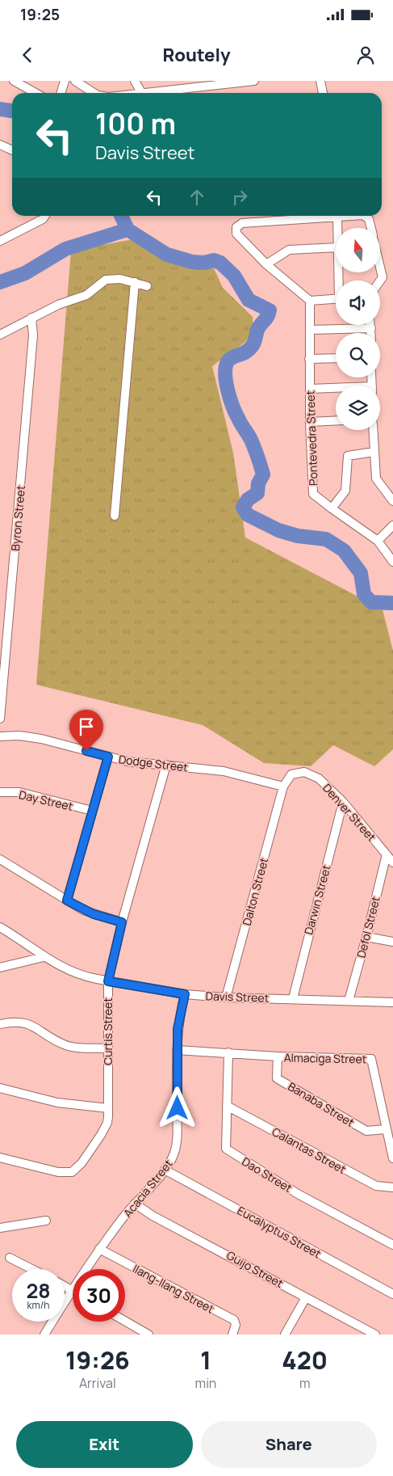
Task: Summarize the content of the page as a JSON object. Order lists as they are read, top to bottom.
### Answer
{
  "streets": {
    "street": [
      "Pontevedra Street",
      "Byron Street",
      "Dodge Street",
      "Day Street",
      "Denver Street",
      "Dalton Street",
      "Darwin Street",
      "Defol Street",
      "Davis Street",
      "Curtis Street",
      "Almaciga Street",
      "Banaba Street",
      "Calantas Street",
      "Dao Street",
      "Acacia Street",
      "Eucalyptus Street",
      "Guijo Street",
      "Ilang-Ilang Street"
    ]
  },
  "crossings": [
    ["Dodge Street", "Denver Street"],
    ["Dodge Street", "Dalton Street"],
    ["Dodge Street", "Curtis Street"],
    ["Denver Street", "Dalton Street"],
    ["Denver Street", "Darwin Street"],
    ["Denver Street", "Defol Street"],
    ["Dalton Street", "Davis Street"],
    ["Darwin Street", "Davis Street"],
    ["Defol Street", "Davis Street"],
    ["Davis Street", "Curtis Street"],
    ["Davis Street", "Acacia Street"],
    ["Almaciga Street", "Banaba Street"],
    ["Almaciga Street", "Dao Street"],
    ["Almaciga Street", "Acacia Street"],
    ["Calantas Street", "Dao Street"],
    ["Acacia Street", "Eucalyptus Street"],
    ["Acacia Street", "Guijo Street"],
    ["Acacia Street", "Ilang-Ilang Street"]
  ],
  "north": "top",
  "page": {
    "status": "19:25",
    "header": "Routely",
    "turn": ["100 m", "Davis Street"],
    "speed": "28 km/h",
    "limit": "30",
    "eta": [
      "19:26",
      "Arrival",
      "1",
      "min",
      "420",
      "m"
    ],
    "buttons": ["Exit", "Share"]
  }
}
